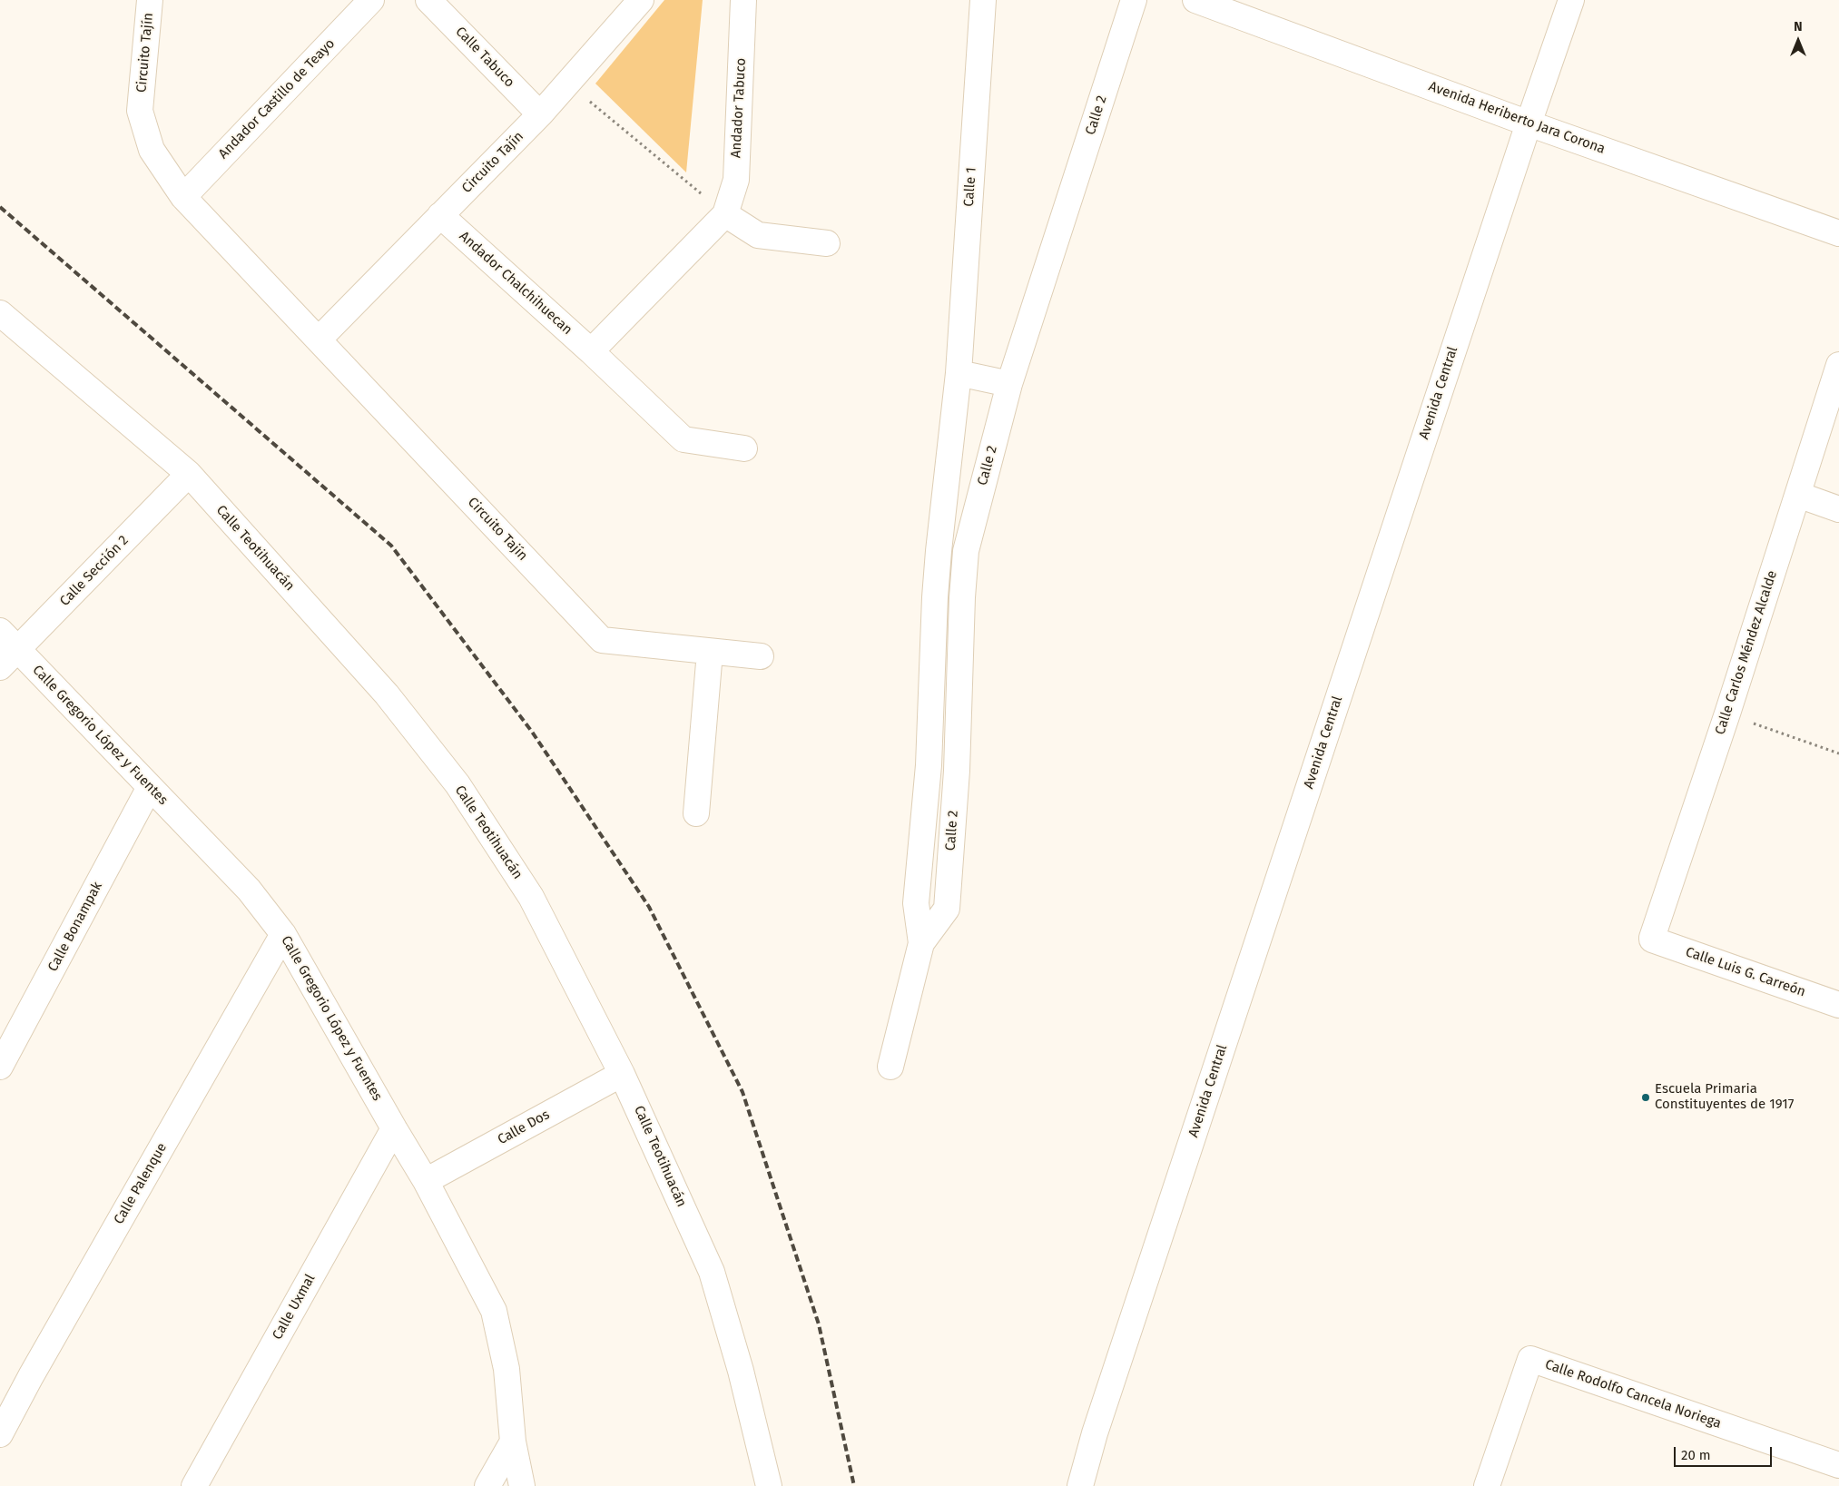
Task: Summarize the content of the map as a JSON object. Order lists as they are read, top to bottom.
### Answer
{
  "streets": {
    "street": [
      "Circuito Tajín",
      "Calle Tabuco",
      "Andador Castillo de Teayo",
      "Andador Tabuco",
      "Calle 2",
      "Avenida Heriberto Jara Corona",
      "Calle 1",
      "Andador Chalchihuecan",
      "Avenida Central",
      "Calle Teotihuacán",
      "Calle Sección 2",
      "Calle Carlos Méndez Alcalde",
      "Calle Gregorio López y Fuentes",
      "Calle Bonampak",
      "Calle Luis G. Carreón",
      "Calle Dos",
      "Calle Palenque",
      "Calle Uxmal",
      "Calle Rodolfo Cancela Noriega"
    ]
  },
  "crossings": [
    ["Circuito Tajín", "Calle Tabuco"],
    ["Circuito Tajín", "Andador Castillo de Teayo"],
    ["Circuito Tajín", "Andador Chalchihuecan"],
    ["Andador Tabuco", "Andador Chalchihuecan"],
    ["Calle 2", "Calle 1"],
    ["Avenida Heriberto Jara Corona", "Avenida Central"],
    ["Calle Teotihuacán", "Calle Sección 2"],
    ["Calle Teotihuacán", "Calle Dos"],
    ["Calle Sección 2", "Calle Gregorio López y Fuentes"],
    ["Calle Carlos Méndez Alcalde", "Calle Luis G. Carreón"],
    ["Calle Gregorio López y Fuentes", "Calle Bonampak"],
    ["Calle Gregorio López y Fuentes", "Calle Dos"],
    ["Calle Gregorio López y Fuentes", "Calle Palenque"],
    ["Calle Gregorio López y Fuentes", "Calle Uxmal"]
  ],
  "places": ["Escuela Primaria Constituyentes de 1917"],
  "scale_bar": "20 m",
  "north": "top"
}
